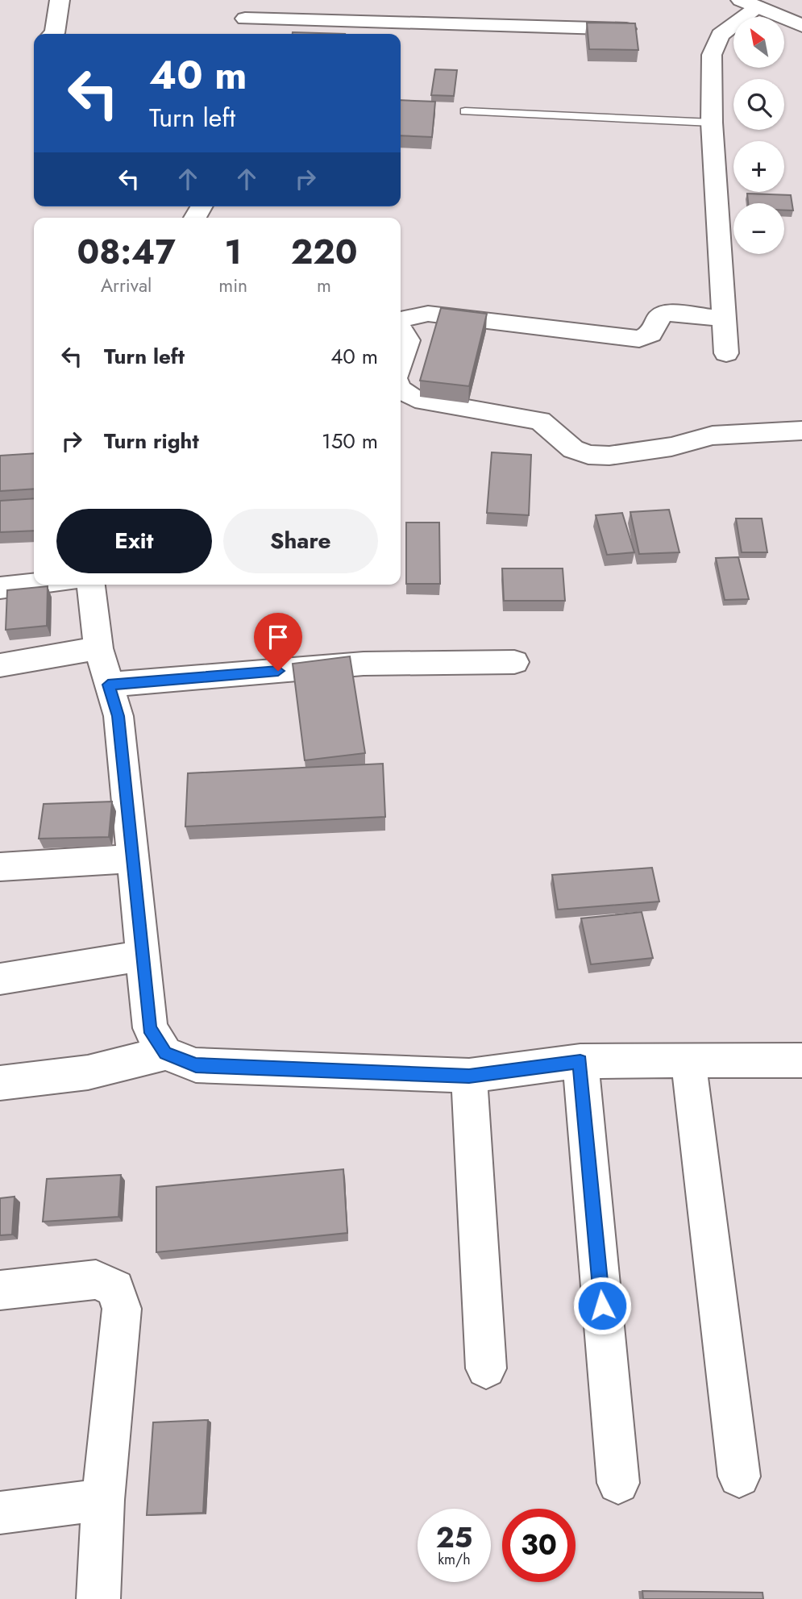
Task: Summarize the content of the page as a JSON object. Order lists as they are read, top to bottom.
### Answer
{
  "north": "top left",
  "page": {
    "map_buttons": ["+", "−"],
    "turn": ["40 m", "Turn left"],
    "eta": [
      "08:47",
      "Arrival",
      "1",
      "min",
      "220",
      "m"
    ],
    "list": [
      {
        "name": "Turn left",
        "value": "40 m"
      },
      {
        "name": "Turn right",
        "value": "150 m"
      }
    ],
    "buttons": ["Exit", "Share"],
    "speed": "25 km/h",
    "limit": "30"
  }
}
